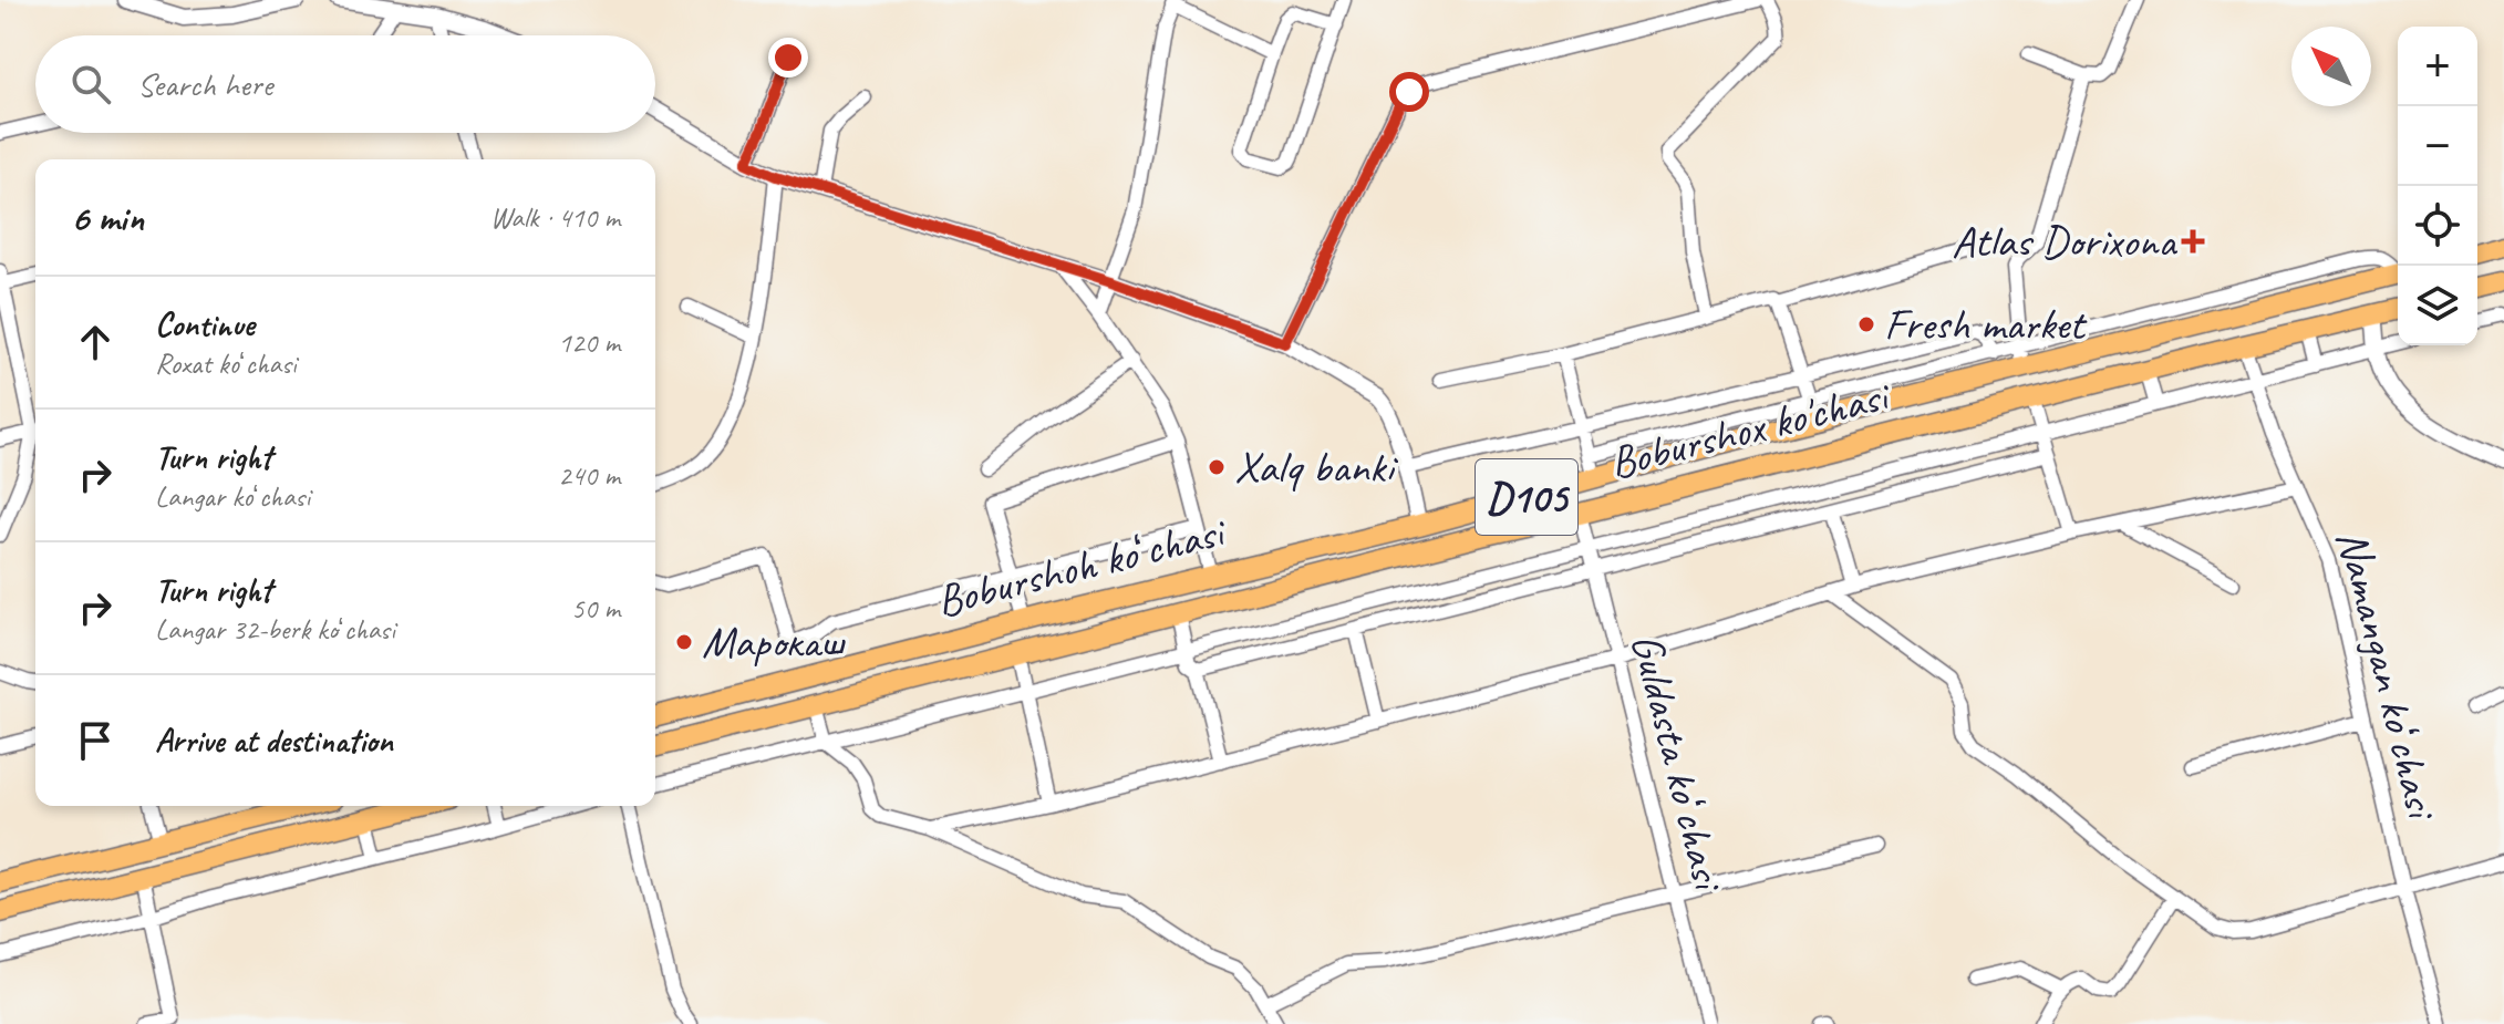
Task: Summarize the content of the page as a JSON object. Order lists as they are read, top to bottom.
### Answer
{
  "streets": {
    "main road": ["Boburshox ko'chasi", "D105", "Boburshoh koʻchasi"],
    "street": ["Namangan koʻchasi", "Guldasta koʻchasi"]
  },
  "crossings": [
    ["Boburshox ko'chasi", "Namangan koʻchasi"],
    ["Boburshox ko'chasi", "Guldasta koʻchasi"]
  ],
  "places": {
    "health": ["Atlas Dorixona"],
    "other": ["Fresh market", "Xalq banki", "Марокаш"]
  },
  "north": "top left",
  "page": {
    "map_buttons": ["+", "−"],
    "search": "Search here",
    "heading": ["6 min", "Walk · 410 m"],
    "list": [
      ["Continue", "Roxat koʻchasi", "120 m"],
      ["Turn right", "Langar koʻchasi", "240 m"],
      ["Turn right", "Langar 32-berk koʻchasi", "50 m"],
      "Arrive at destination"
    ]
  }
}
